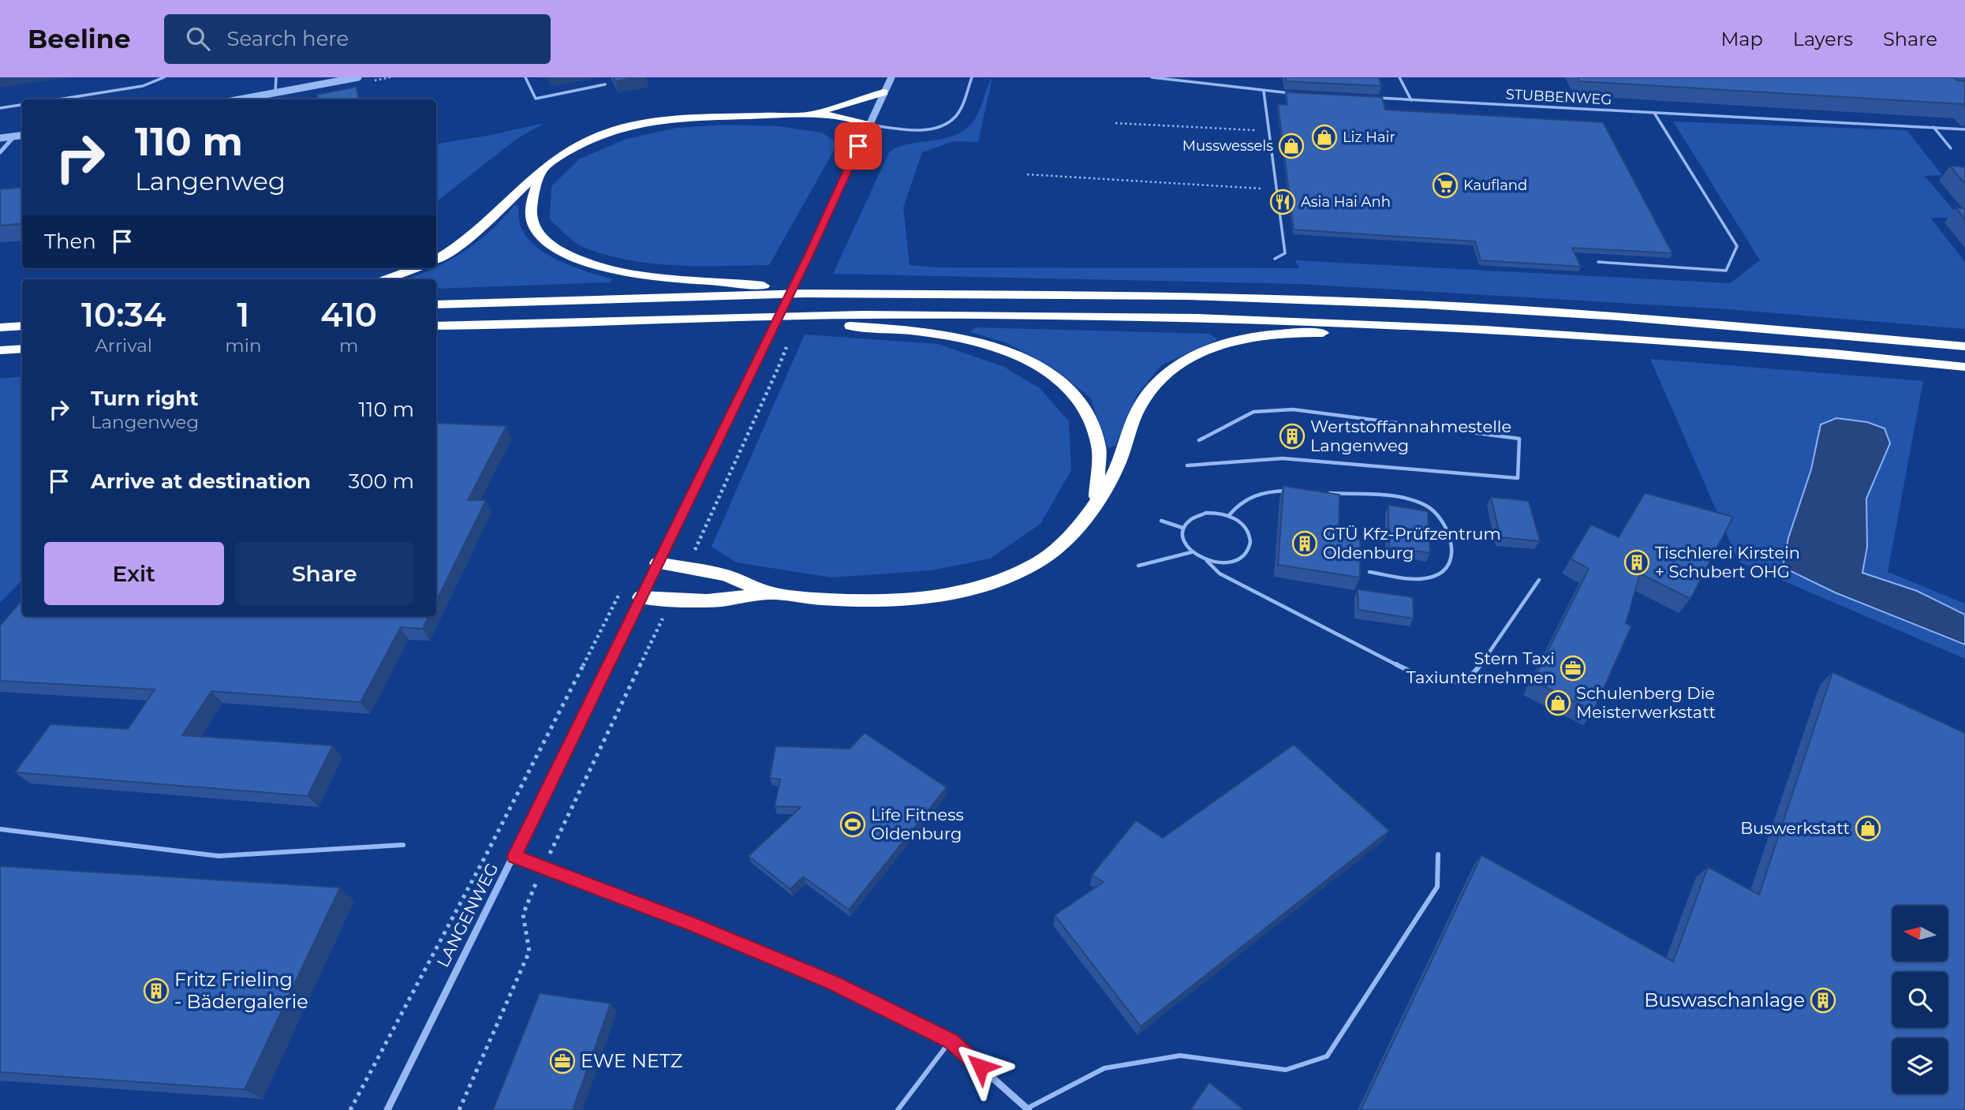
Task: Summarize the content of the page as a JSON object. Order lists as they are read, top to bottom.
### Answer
{
  "streets": {
    "street": ["LANGENWEG"],
    "lane": ["STUBBENWEG"]
  },
  "places": {
    "shop": [
      "Liz Hair",
      "Musswessels",
      "Schulenberg Die Meisterwerkstatt",
      "Buswerkstatt"
    ],
    "supermarket": ["Kaufland"],
    "restaurant": ["Asia Hai Anh"],
    "building": [
      "Wertstoffannahmestelle Langenweg",
      "GTÜ Kfz-Prüfzentrum Oldenburg",
      "Tischlerei Kirstein + Schubert OHG",
      "Fritz Frieling - Bädergalerie",
      "Buswaschanlage"
    ],
    "office": ["Stern Taxi Taxiunternehmen", "EWE NETZ"],
    "sports": ["Life Fitness Oldenburg"]
  },
  "north": "left",
  "page": {
    "header": "Beeline",
    "search": "Search here",
    "nav": ["Map", "Layers", "Share"],
    "turn": ["110 m", "Langenweg"],
    "then": "Then",
    "eta": [
      "10:34",
      "Arrival",
      "1",
      "min",
      "410",
      "m"
    ],
    "list": [
      {
        "name": "Turn right",
        "note": "Langenweg",
        "value": "110 m"
      },
      {
        "name": "Arrive at destination",
        "value": "300 m"
      }
    ],
    "buttons": ["Exit", "Share"]
  }
}
